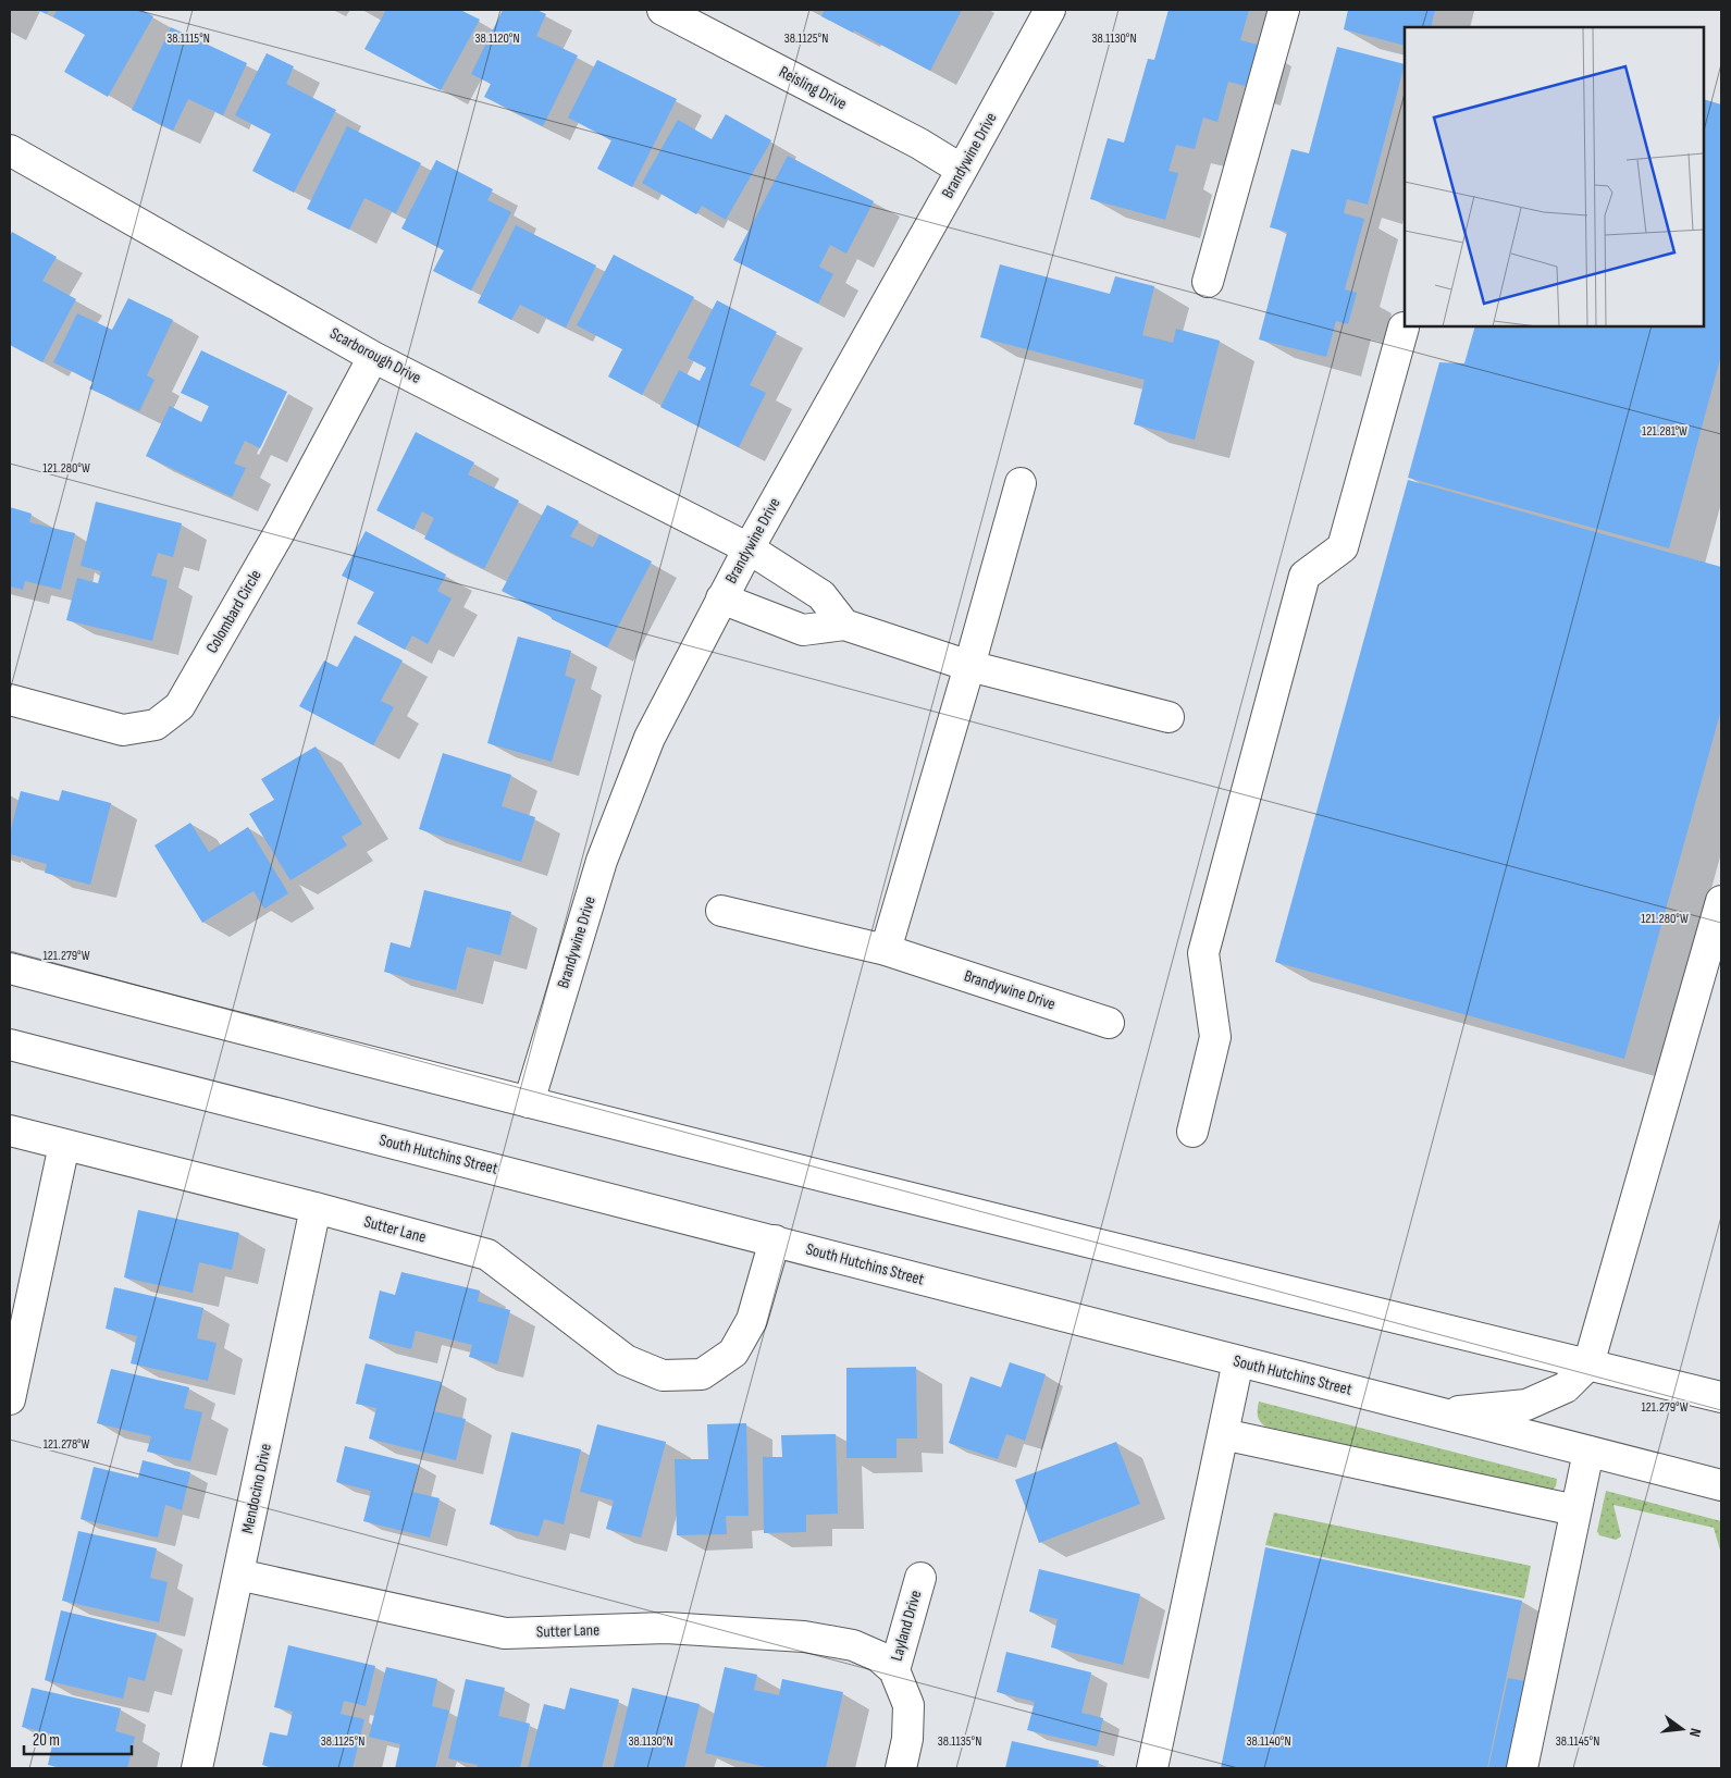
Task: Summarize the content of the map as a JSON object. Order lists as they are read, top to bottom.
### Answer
{
  "streets": {
    "street": [
      "Reisling Drive",
      "Brandywine Drive",
      "Scarborough Drive",
      "Colombard Circle",
      "South Hutchins Street",
      "Sutter Lane",
      "Mendocino Drive",
      "Layland Drive"
    ]
  },
  "crossings": [
    ["Reisling Drive", "Brandywine Drive"],
    ["Brandywine Drive", "Scarborough Drive"],
    ["Scarborough Drive", "Colombard Circle"],
    ["South Hutchins Street", "Sutter Lane"],
    ["Sutter Lane", "Mendocino Drive"],
    ["Sutter Lane", "Layland Drive"]
  ],
  "scale_bar": "20 m",
  "north": "right",
  "coordinates": [
    "38.1115°N",
    "38.1120°N",
    "38.1125°N",
    "38.1130°N",
    "121.281°W",
    "121.280°W",
    "121.279°W",
    "121.278°W",
    "38.1135°N",
    "38.1140°N",
    "38.1145°N"
  ]
}
